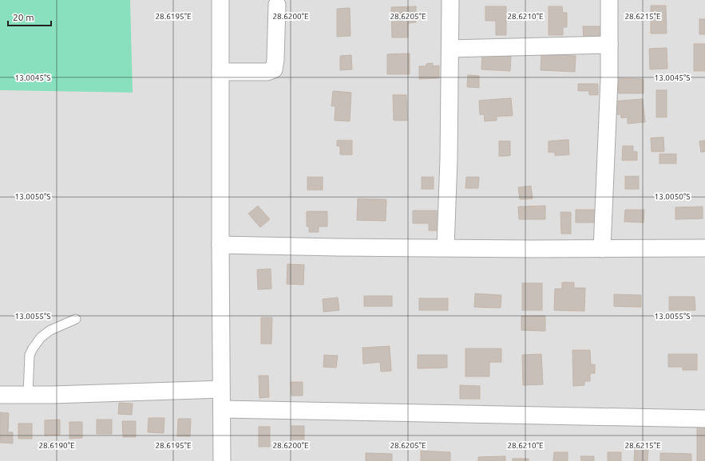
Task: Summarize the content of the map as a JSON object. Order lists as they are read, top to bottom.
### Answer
{
  "scale_bar": "20 m",
  "coordinates": [
    "28.6195°E",
    "28.6200°E",
    "28.6205°E",
    "28.6210°E",
    "28.6215°E",
    "13.0045°S",
    "13.0050°S",
    "13.0055°S",
    "28.6190°E"
  ]
}
